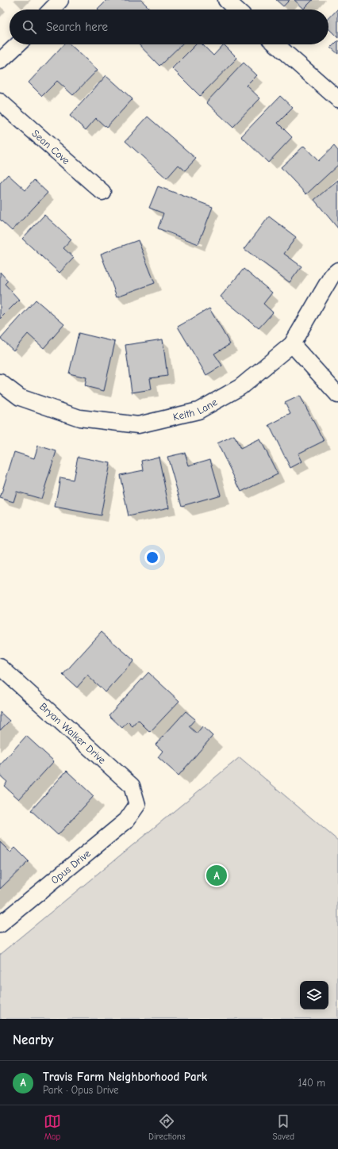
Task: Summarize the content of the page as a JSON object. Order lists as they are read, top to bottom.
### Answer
{
  "streets": {
    "street": [
      "Sean Cove",
      "Keith Lane",
      "Bryan Walker Drive",
      "Opus Drive"
    ]
  },
  "crossings": [
    ["Bryan Walker Drive", "Opus Drive"]
  ],
  "page": {
    "search": "Search here",
    "pins": "A",
    "heading": "Nearby",
    "list": [
      {
        "mark": "A",
        "name": "Travis Farm Neighborhood Park",
        "note": "Park · Opus Drive",
        "value": "140 m"
      }
    ],
    "nav": ["Map", "Directions", "Saved"]
  }
}
